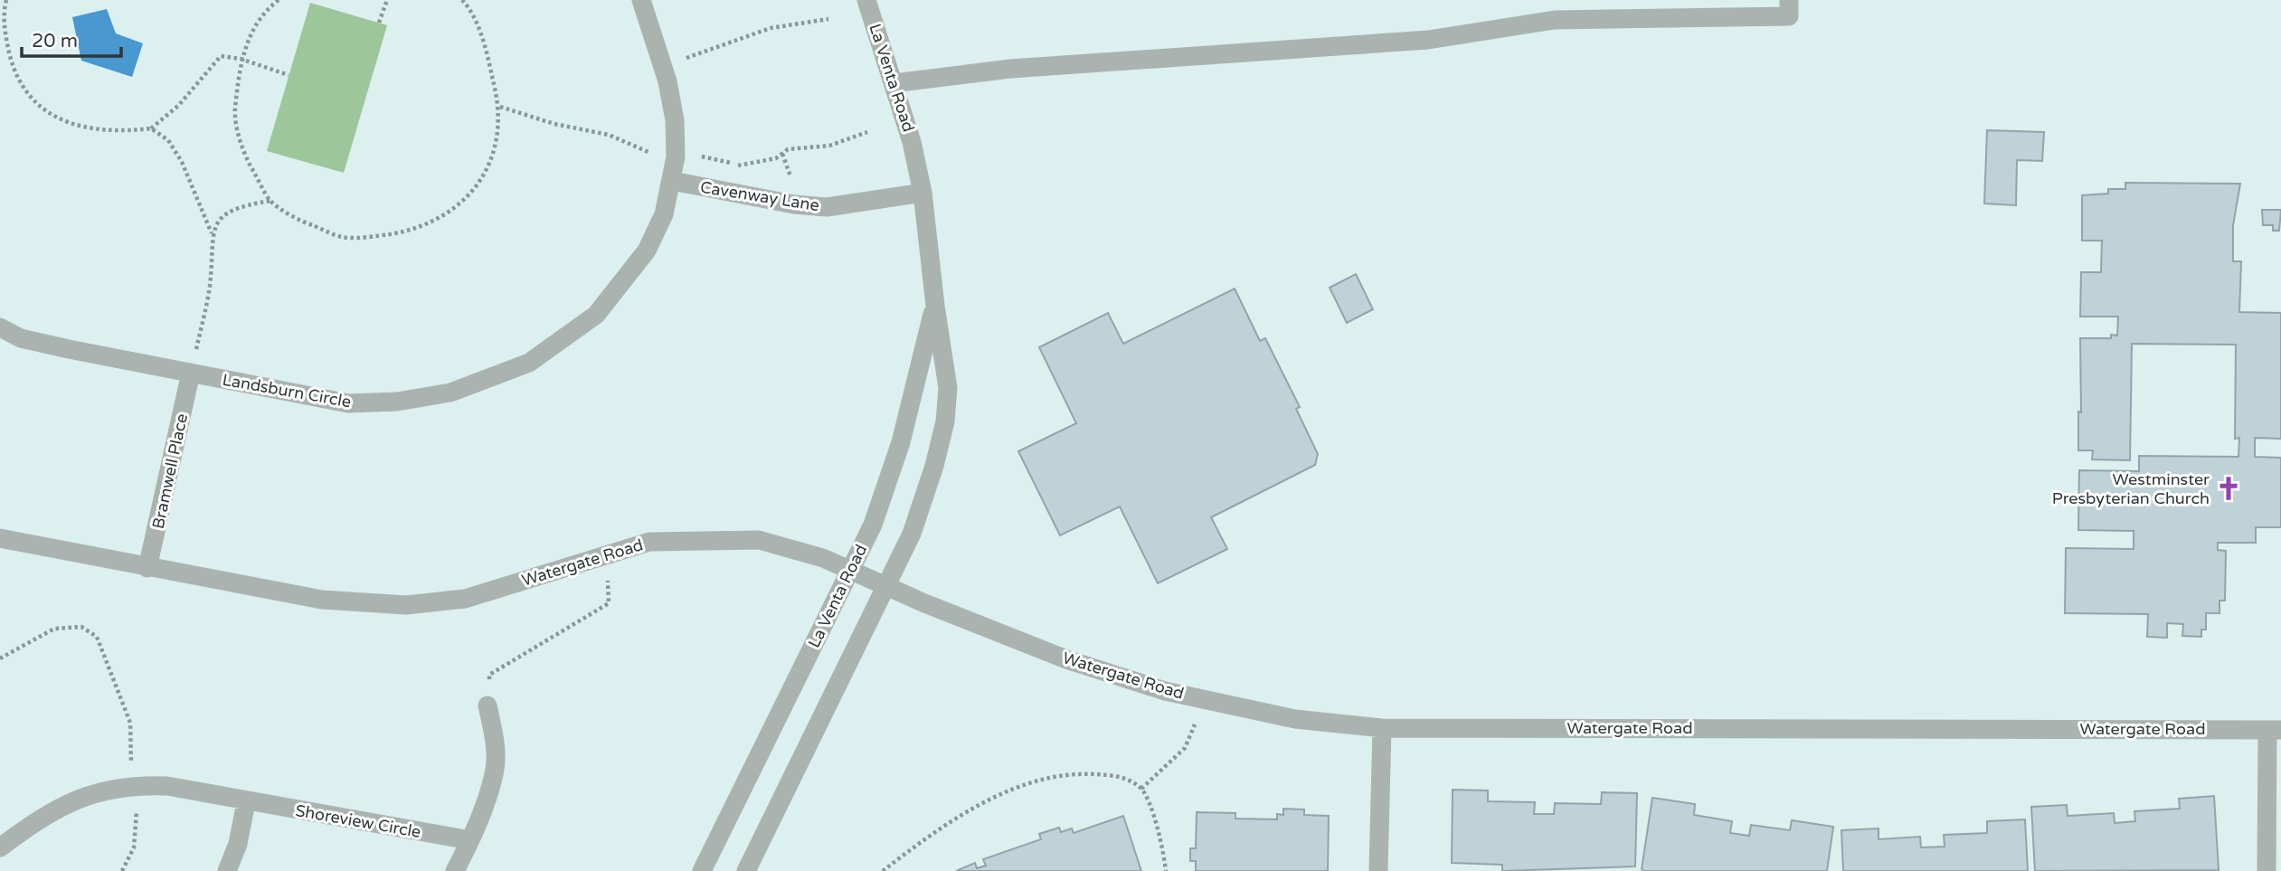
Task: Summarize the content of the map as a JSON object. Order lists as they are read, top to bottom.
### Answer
{
  "streets": {
    "street": [
      "La Venta Road",
      "Cavenway Lane",
      "Landsburn Circle",
      "Bramwell Place",
      "Watergate Road",
      "Shoreview Circle"
    ]
  },
  "crossings": [
    ["La Venta Road", "Cavenway Lane"],
    ["La Venta Road", "Watergate Road"],
    ["Cavenway Lane", "Landsburn Circle"],
    ["Landsburn Circle", "Bramwell Place"],
    ["Bramwell Place", "Watergate Road"]
  ],
  "places": {
    "church": ["Westminster Presbyterian Church"]
  },
  "scale_bar": "20 m"
}
